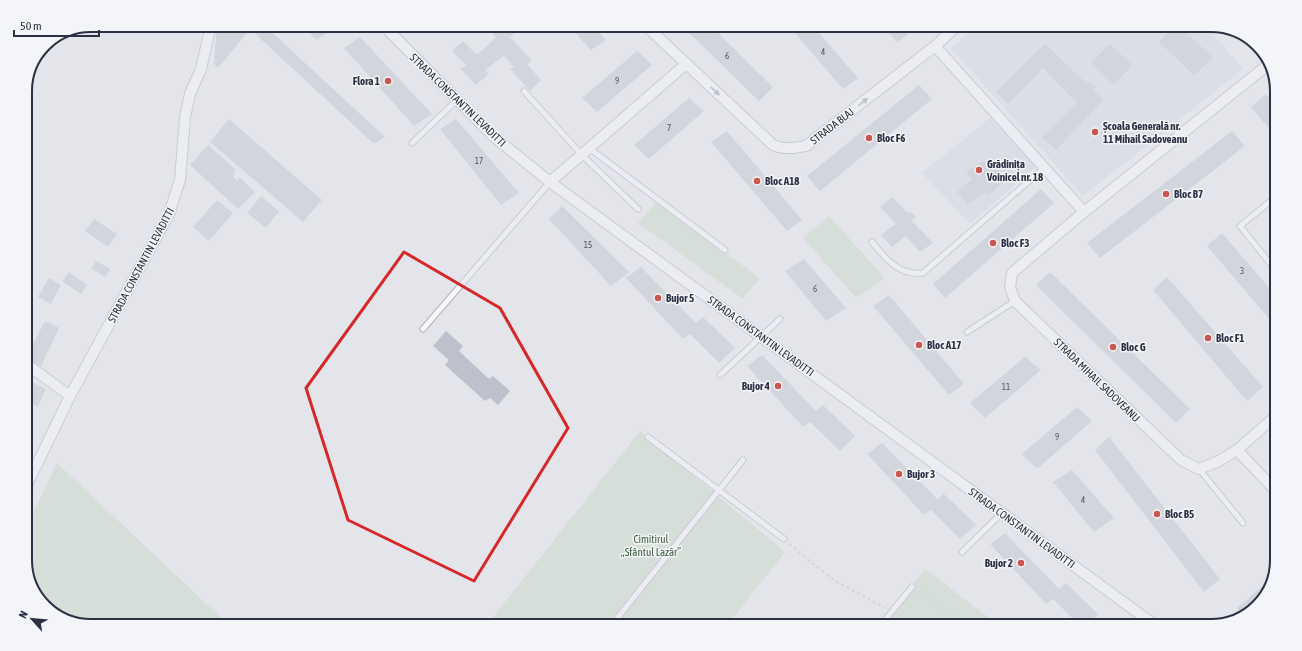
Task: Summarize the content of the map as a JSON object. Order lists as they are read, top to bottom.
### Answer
{
  "streets": {
    "street": ["STRADA CONSTANTIN LEVADITTI", "STRADA BLAJ", "STRADA MIHAIL SADOVEANU"]
  },
  "parks": ["Cimitirul „Sfântul Lazăr”"],
  "places": [
    "Flora 1",
    "Școala Generală nr. 11 Mihail Sadoveanu",
    "Bloc F6",
    "Grădinița Voinicel nr. 18",
    "Bloc A18",
    "Bloc B7",
    "Bloc F3",
    "Bujor 5",
    "Bloc F1",
    "Bloc A17",
    "Bloc G",
    "Bujor 4",
    "Bujor 3",
    "Bloc B5",
    "Bujor 2"
  ],
  "house_numbers": [
    "4",
    "6",
    "9",
    "7",
    "17",
    "15",
    "3",
    "6",
    "11",
    "9",
    "4"
  ],
  "scale_bar": "50 m",
  "north": "top left"
}
